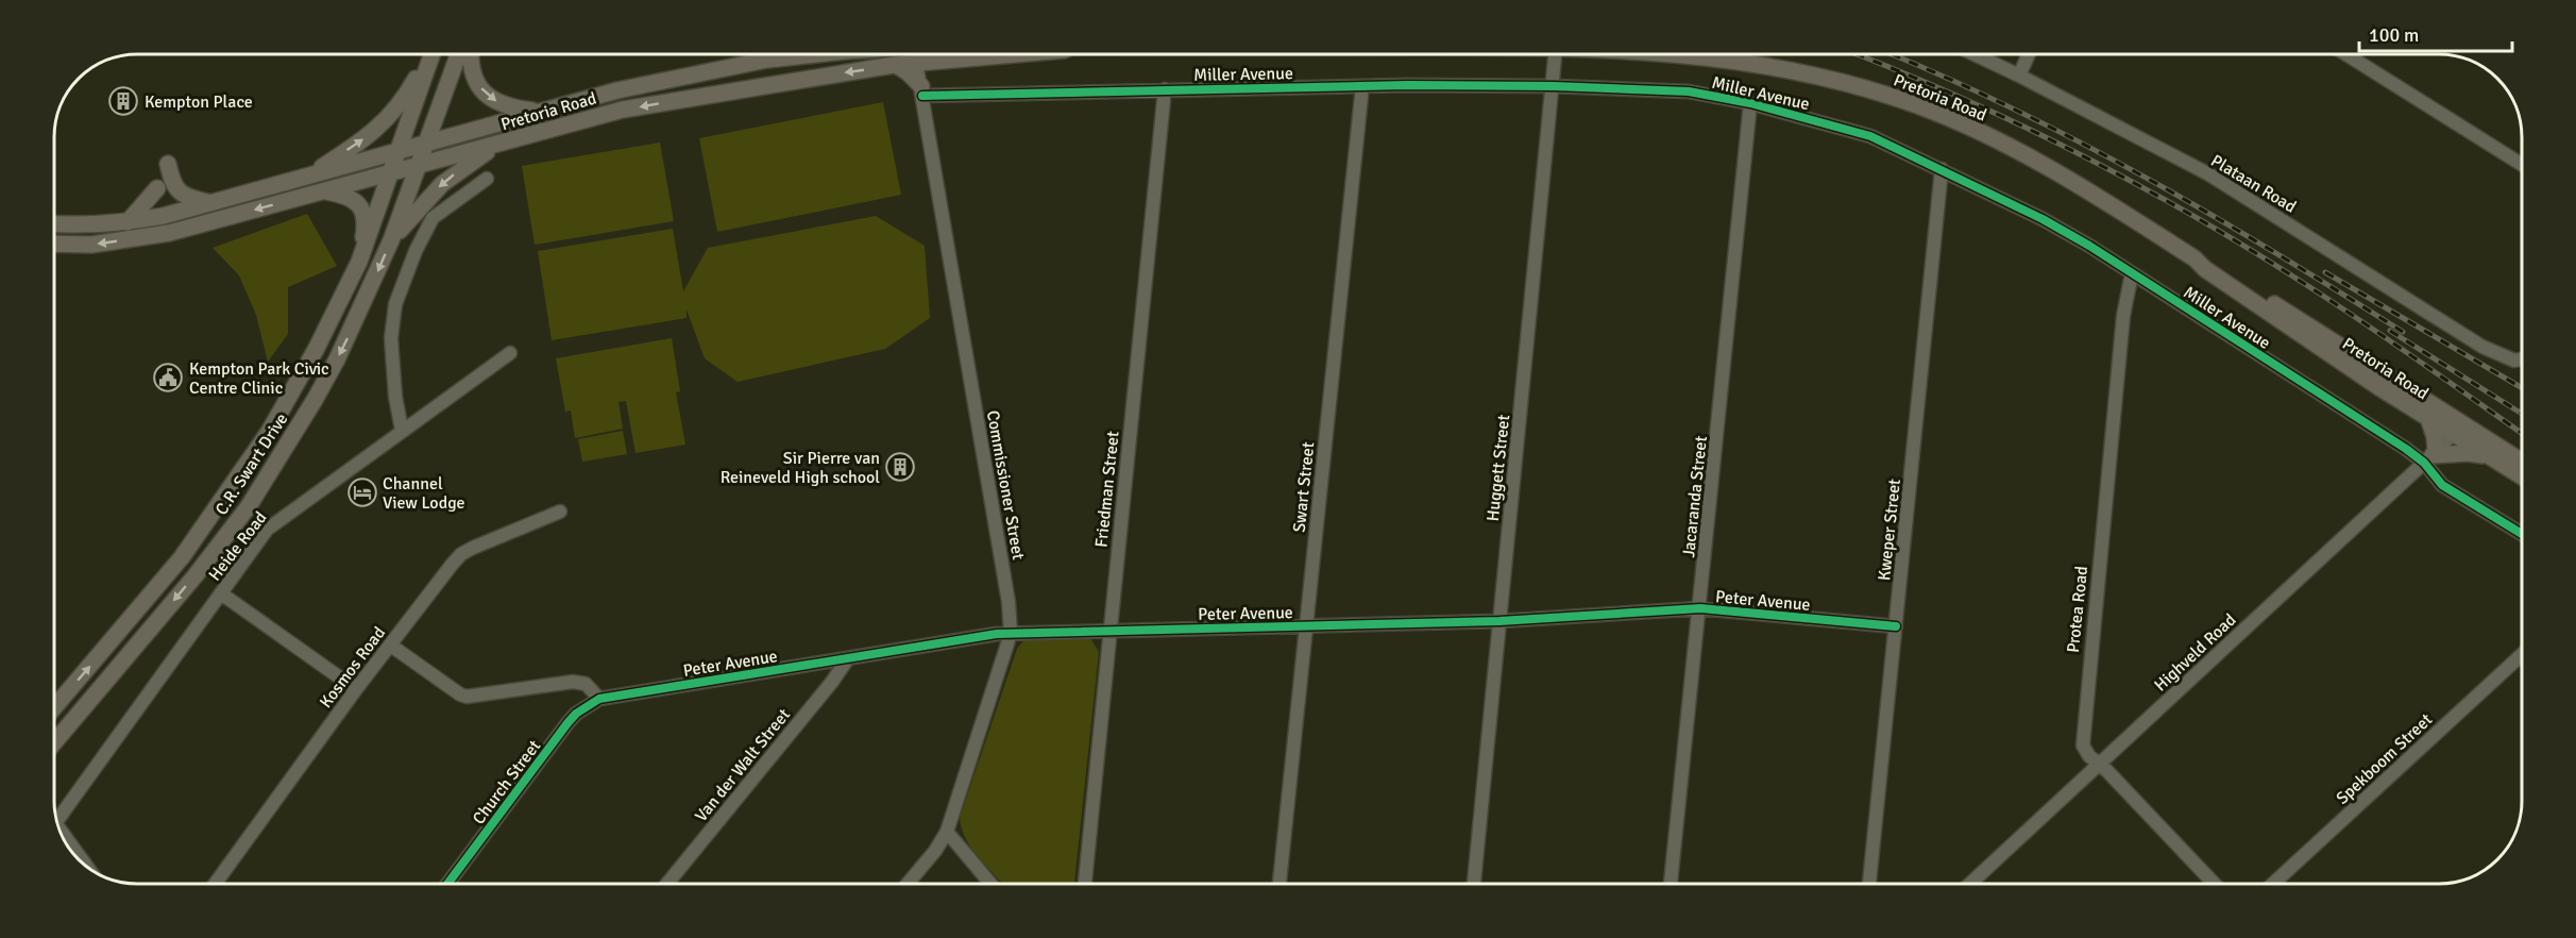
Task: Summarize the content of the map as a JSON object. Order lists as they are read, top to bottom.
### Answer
{
  "streets": {
    "main road": ["Pretoria Road", "C.R. Swart Drive"],
    "street": [
      "Miller Avenue",
      "Plataan Road",
      "Huggett Street",
      "Commissioner Street",
      "Swart Street",
      "Friedman Street",
      "Jacaranda Street",
      "Kweper Street",
      "Heide Road",
      "Peter Avenue",
      "Protea Road",
      "Highveld Road",
      "Kosmos Road",
      "Spekboom Street",
      "Van der Walt Street",
      "Church Street"
    ]
  },
  "crossings": [
    ["Miller Avenue", "Huggett Street"],
    ["Miller Avenue", "Commissioner Street"],
    ["Miller Avenue", "Swart Street"],
    ["Miller Avenue", "Friedman Street"],
    ["Miller Avenue", "Jacaranda Street"],
    ["Miller Avenue", "Kweper Street"],
    ["Miller Avenue", "Protea Road"],
    ["Miller Avenue", "Highveld Road"],
    ["Pretoria Road", "C.R. Swart Drive"],
    ["Pretoria Road", "Commissioner Street"],
    ["Pretoria Road", "Highveld Road"],
    ["Huggett Street", "Peter Avenue"],
    ["Commissioner Street", "Peter Avenue"],
    ["Swart Street", "Peter Avenue"],
    ["Friedman Street", "Peter Avenue"],
    ["Jacaranda Street", "Peter Avenue"],
    ["Kweper Street", "Peter Avenue"],
    ["Peter Avenue", "Van der Walt Street"],
    ["Peter Avenue", "Church Street"],
    ["Protea Road", "Highveld Road"]
  ],
  "places": {
    "building": ["Kempton Place", "Sir Pierre van Reineveld High school"],
    "public building": ["Kempton Park Civic Centre Clinic"],
    "hotel": ["Channel View Lodge"]
  },
  "scale_bar": "100 m"
}
